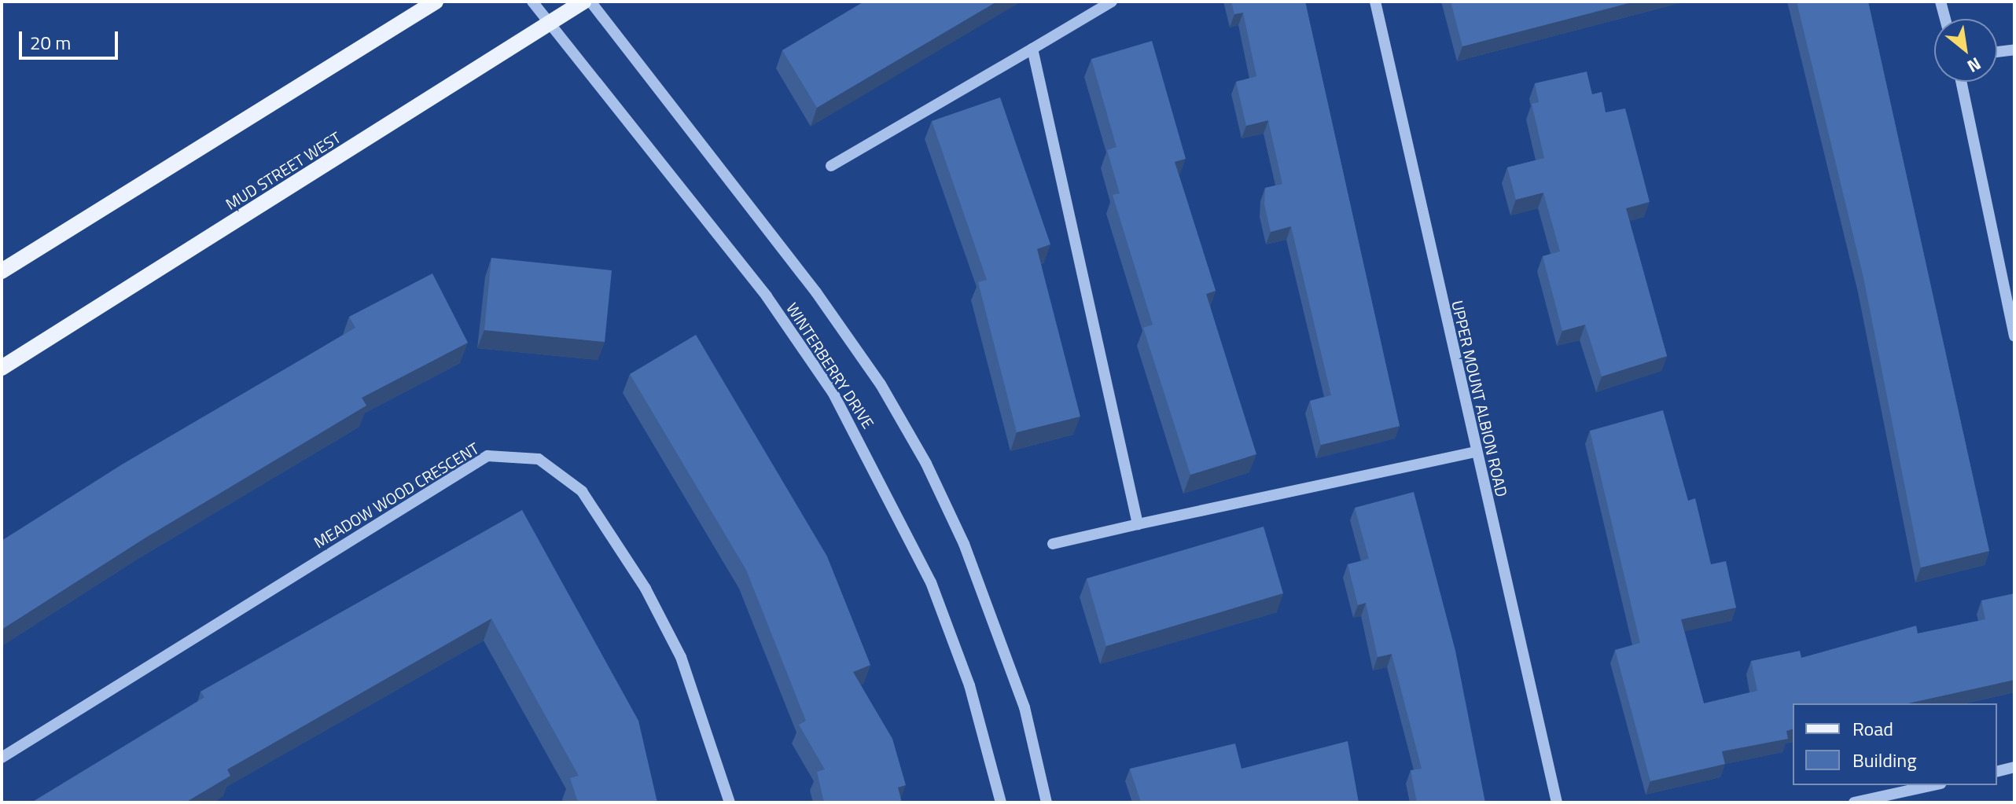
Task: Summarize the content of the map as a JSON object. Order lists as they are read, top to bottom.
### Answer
{
  "streets": {
    "main road": ["MUD STREET WEST"],
    "street": ["WINTERBERRY DRIVE", "UPPER MOUNT ALBION ROAD", "MEADOW WOOD CRESCENT"]
  },
  "crossings": [
    ["MUD STREET WEST", "WINTERBERRY DRIVE"]
  ],
  "legend": ["Road", "Building"],
  "scale_bar": "20 m",
  "north": "bottom right"
}
